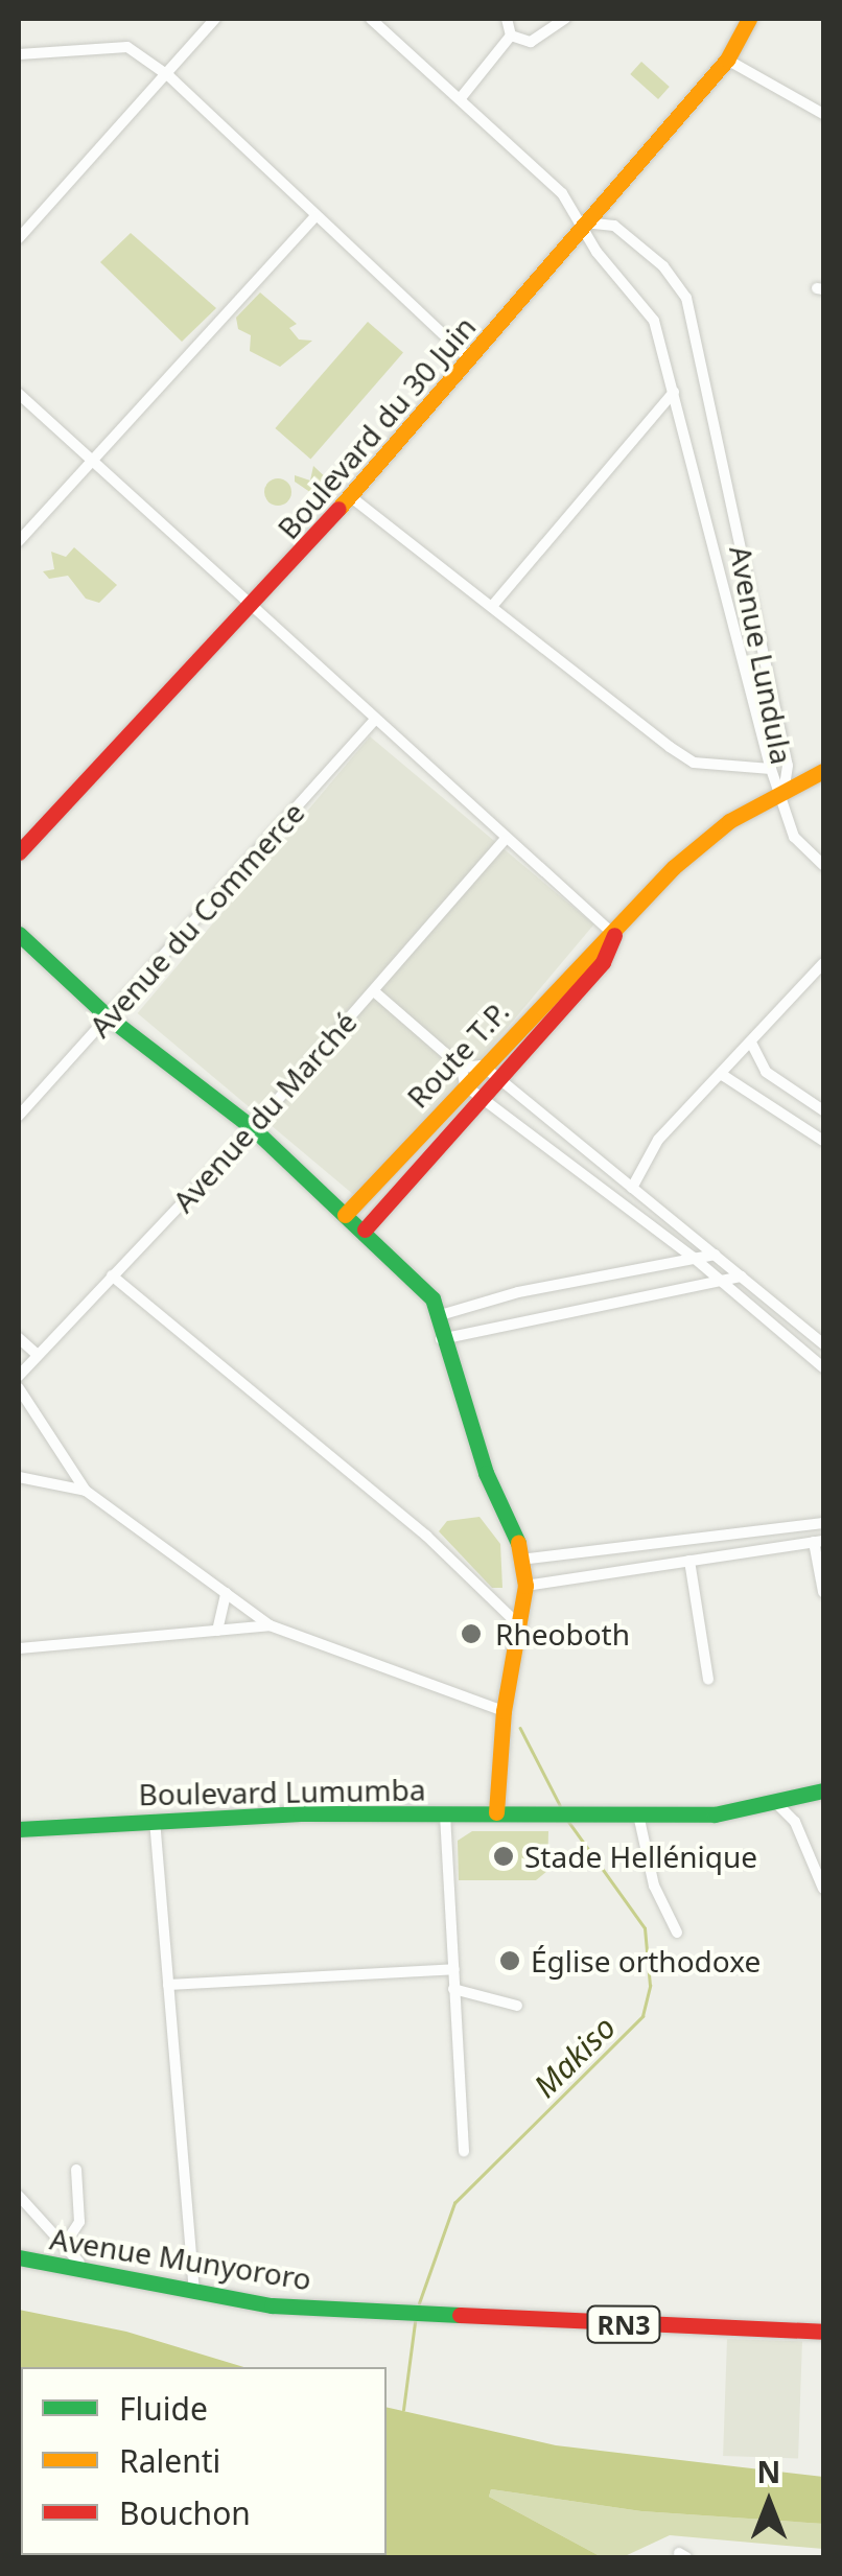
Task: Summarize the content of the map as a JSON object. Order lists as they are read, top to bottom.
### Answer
{
  "streets": {
    "main road": [
      "Boulevard du 30 Juin",
      "Route T.P.",
      "Boulevard Lumumba",
      "Avenue Munyororo",
      "RN3"
    ],
    "street": ["Avenue Lundula", "Avenue du Commerce", "Avenue du Marché"]
  },
  "crossings": [
    ["Boulevard du 30 Juin", "Avenue Lundula"],
    ["Avenue Lundula", "Route T.P."]
  ],
  "water": ["Makiso"],
  "places": ["Rheoboth", "Stade Hellénique", "Église orthodoxe"],
  "legend": ["Fluide", "Ralenti", "Bouchon"],
  "north": "top"
}
